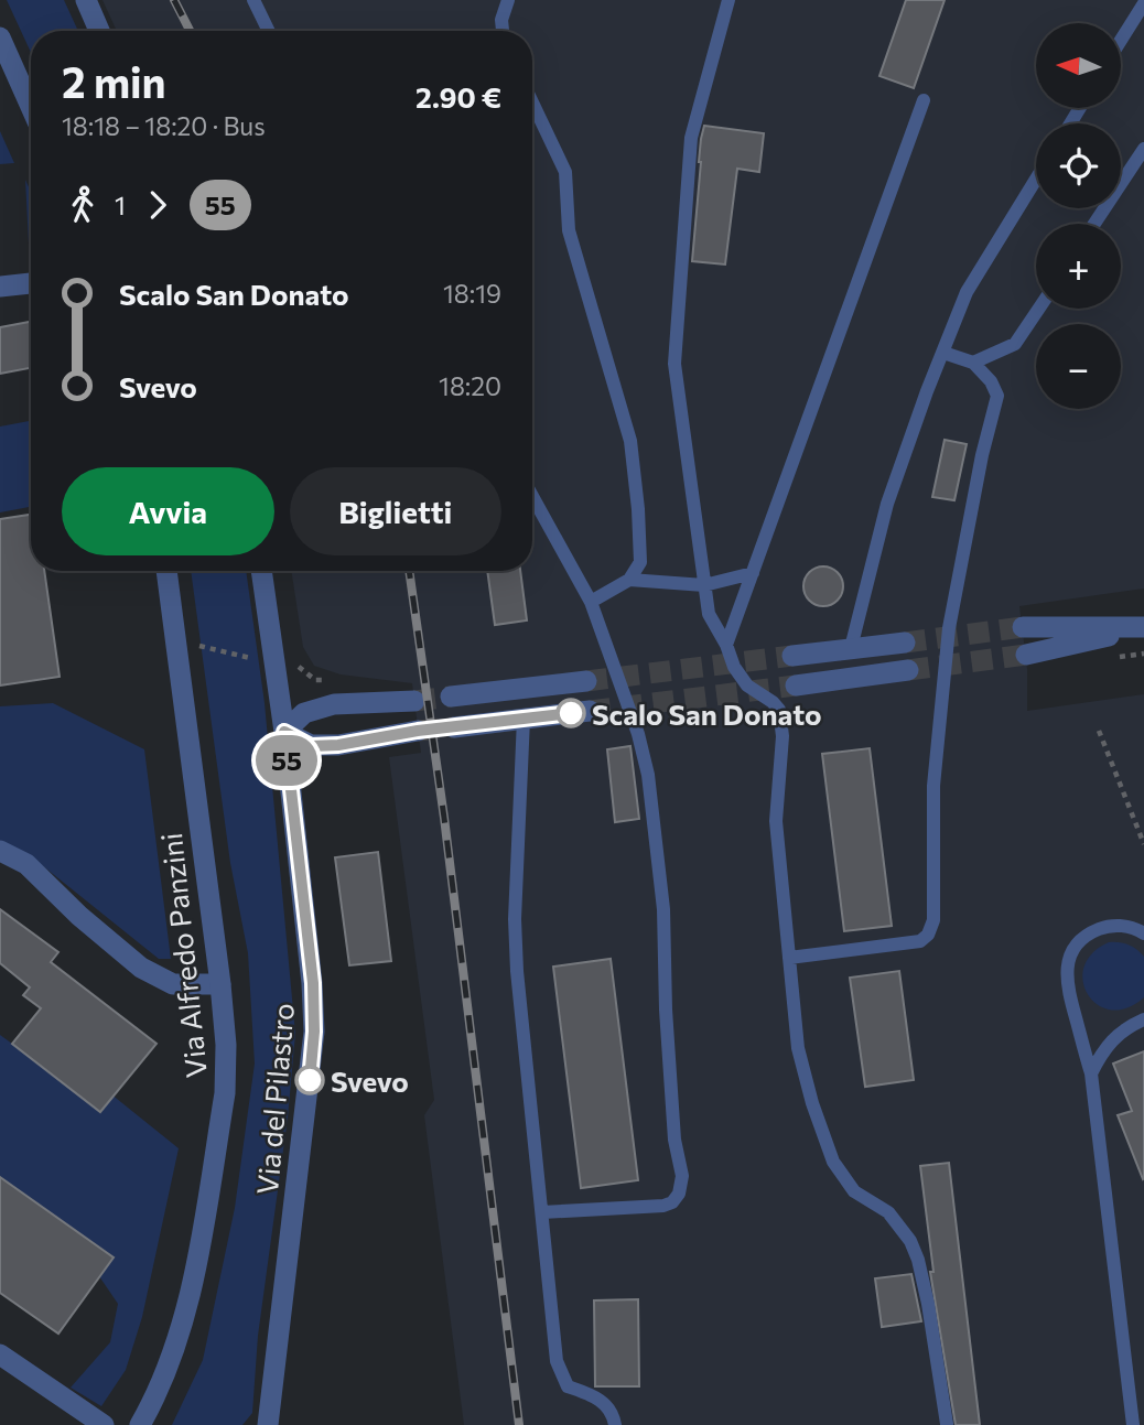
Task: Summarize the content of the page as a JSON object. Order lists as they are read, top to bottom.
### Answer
{
  "streets": {
    "street": ["Via Alfredo Panzini", "Via del Pilastro"]
  },
  "places": ["Scalo San Donato", "Svevo"],
  "lines": ["bus line 55"],
  "north": "left",
  "page": {
    "on_map": "55",
    "map_buttons": ["+", "−"],
    "heading": ["2 min", "18:18 – 18:20 · Bus", "2.90 €"],
    "legs": ["1", "55"],
    "list": [
      {
        "name": "Scalo San Donato",
        "value": "18:19"
      },
      {
        "name": "Svevo",
        "value": "18:20"
      }
    ],
    "buttons": ["Avvia", "Biglietti"]
  }
}
